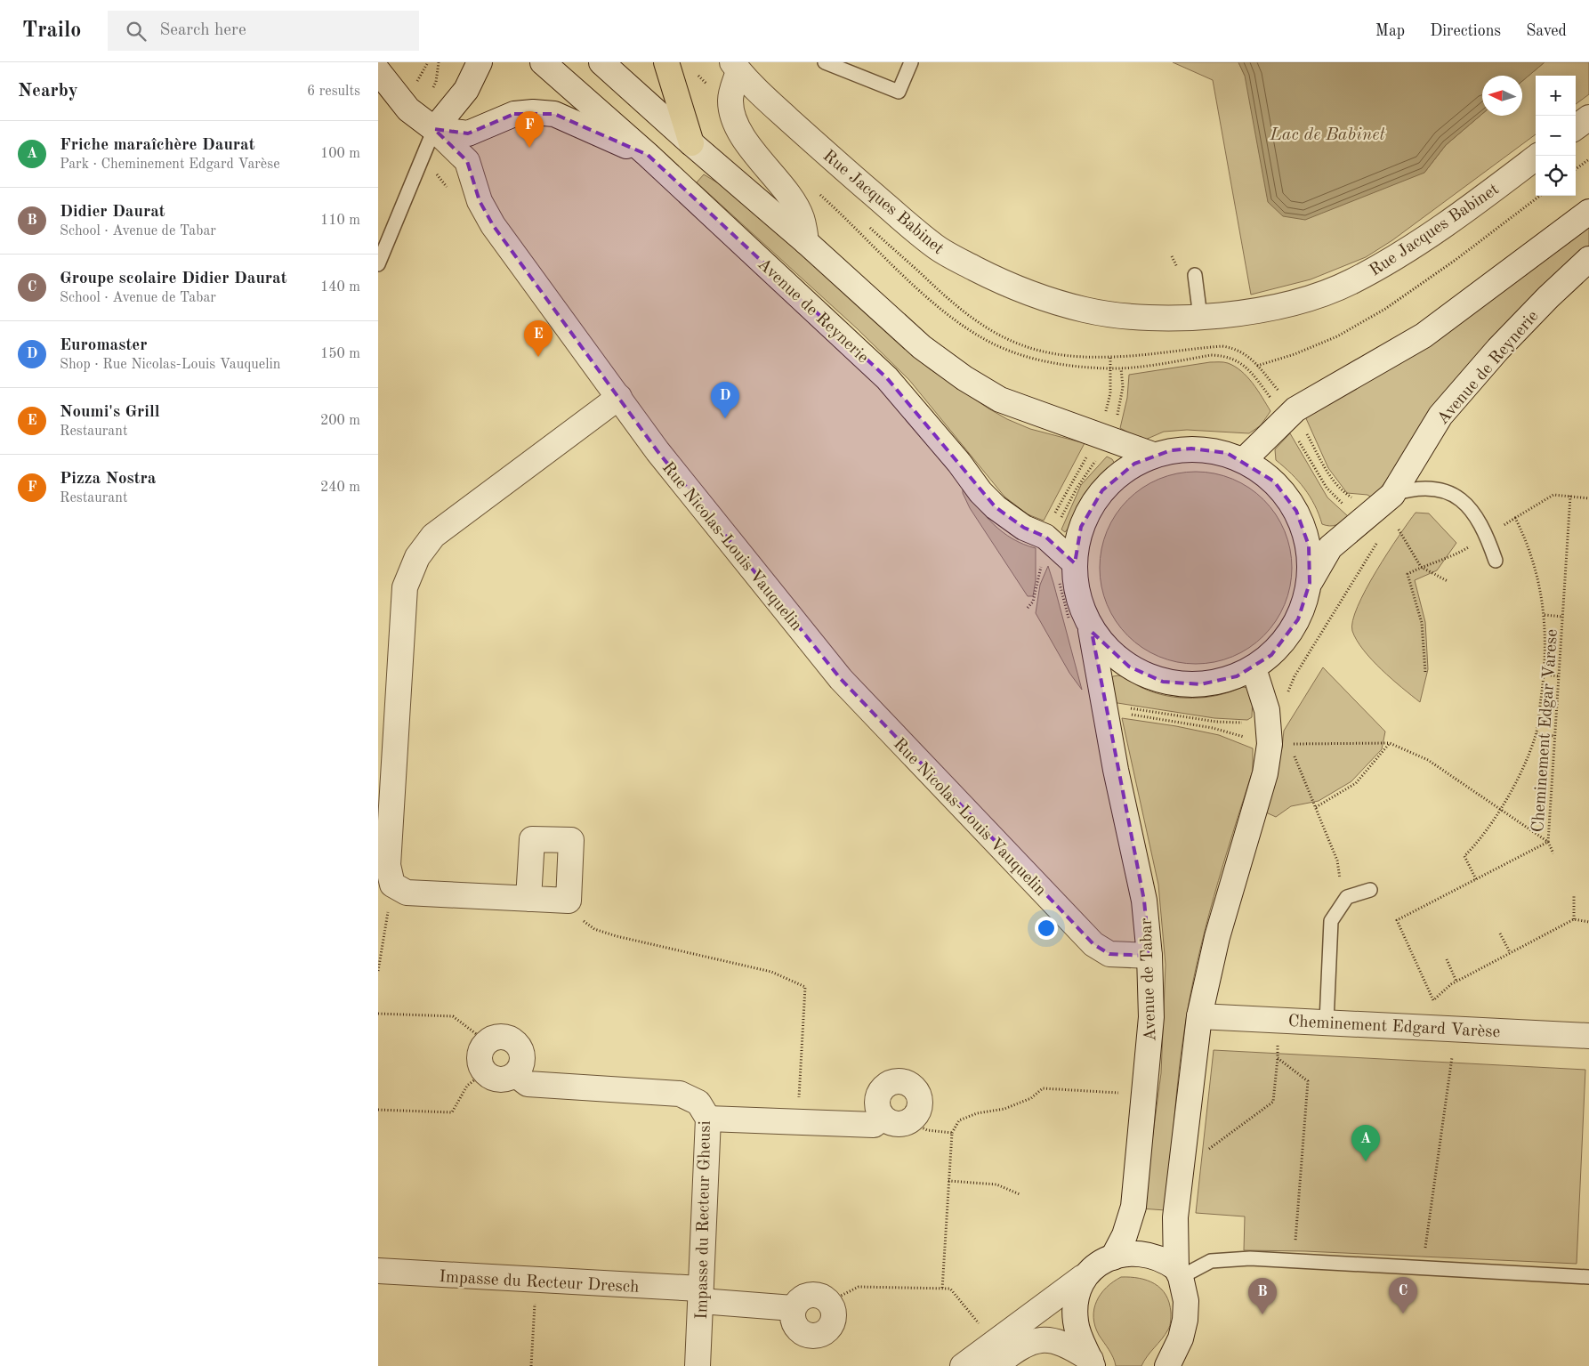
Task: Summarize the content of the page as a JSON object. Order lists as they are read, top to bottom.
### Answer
{
  "streets": {
    "street": [
      "Rue Jacques Babinet",
      "Avenue de Reynerie",
      "Rue Nicolas-Louis Vauquelin",
      "Avenue de Tabar",
      "Cheminement Edgard Varèse",
      "Impasse du Recteur Gheusi",
      "Impasse du Recteur Dresch"
    ],
    "path": ["Cheminement Edgar Varese"]
  },
  "crossings": [
    ["Rue Nicolas-Louis Vauquelin", "Avenue de Tabar"],
    ["Impasse du Recteur Gheusi", "Impasse du Recteur Dresch"]
  ],
  "water": ["Lac de Babinet"],
  "north": "left",
  "page": {
    "header": "Trailo",
    "search": "Search here",
    "nav": ["Map", "Directions", "Saved"],
    "heading": ["Nearby", "6 results"],
    "map_buttons": ["+", "−"],
    "pins": [
      "F",
      "E",
      "D",
      "A",
      "C",
      "B"
    ],
    "list": [
      {
        "mark": "A",
        "name": "Friche maraîchère Daurat",
        "note": "Park · Cheminement Edgard Varèse",
        "value": "100 m"
      },
      {
        "mark": "B",
        "name": "Didier Daurat",
        "note": "School · Avenue de Tabar",
        "value": "110 m"
      },
      {
        "mark": "C",
        "name": "Groupe scolaire Didier Daurat",
        "note": "School · Avenue de Tabar",
        "value": "140 m"
      },
      {
        "mark": "D",
        "name": "Euromaster",
        "note": "Shop · Rue Nicolas-Louis Vauquelin",
        "value": "150 m"
      },
      {
        "mark": "E",
        "name": "Noumi's Grill",
        "note": "Restaurant",
        "value": "200 m"
      },
      {
        "mark": "F",
        "name": "Pizza Nostra",
        "note": "Restaurant",
        "value": "240 m"
      }
    ]
  }
}
